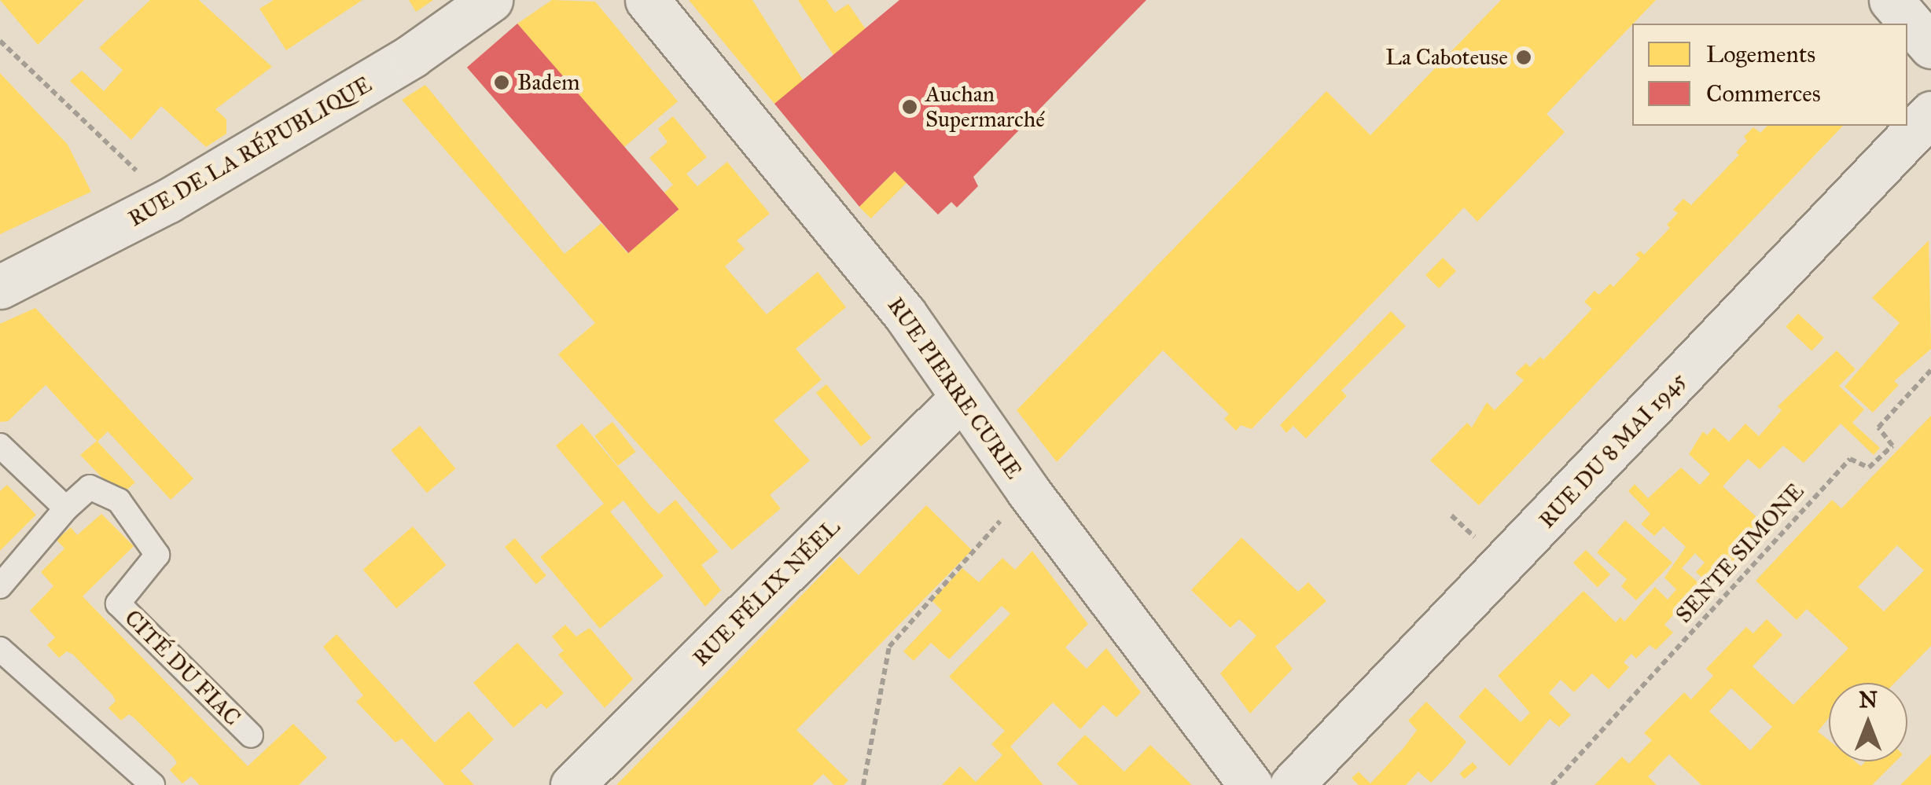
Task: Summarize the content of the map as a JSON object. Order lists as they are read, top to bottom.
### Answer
{
  "streets": {
    "street": [
      "RUE DE LA RÉPUBLIQUE",
      "RUE PIERRE CURIE",
      "RUE DU 8 MAI 1945",
      "RUE FÉLIX NÉEL"
    ],
    "lane": ["CITÉ DU FIAC"],
    "path": ["SENTE SIMONE"]
  },
  "crossings": [
    ["RUE PIERRE CURIE", "RUE FÉLIX NÉEL"]
  ],
  "places": ["La Caboteuse", "Badem", "Auchan Supermarché"],
  "legend": ["Logements", "Commerces"],
  "north": "top"
}
